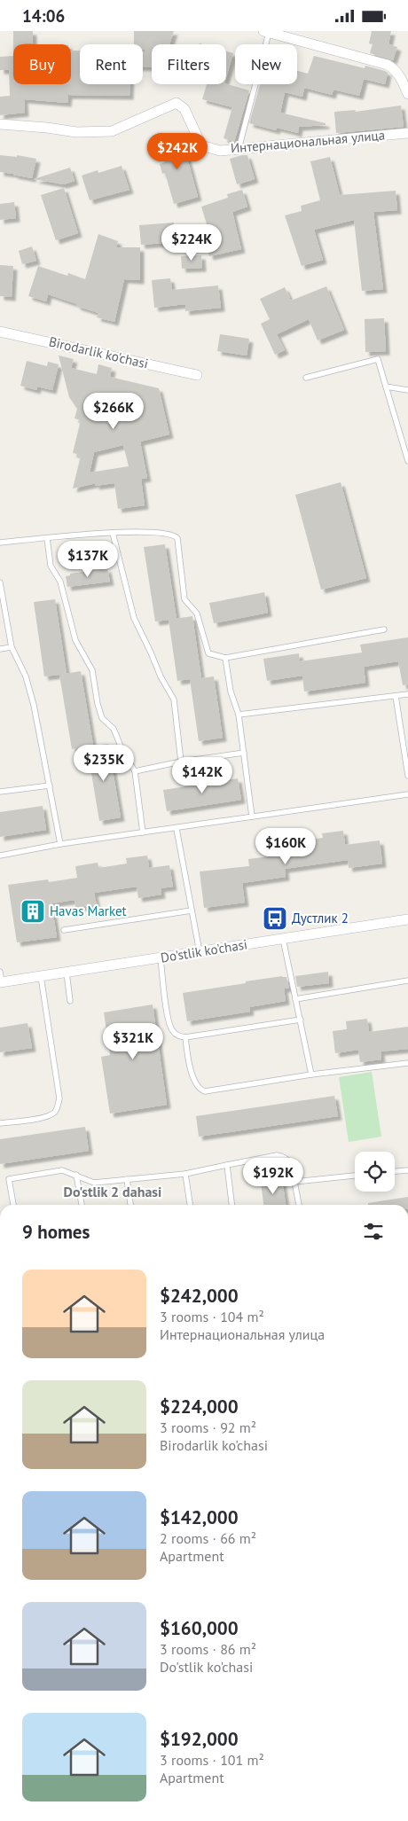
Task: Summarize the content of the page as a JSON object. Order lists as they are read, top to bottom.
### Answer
{
  "streets": {
    "street": ["Интернациональная улица", "Birodarlik ko'chasi", "Do'stlik ko'chasi"]
  },
  "districts": ["Do'stlik 2 dahasi"],
  "places": {
    "building": ["Havas Market"],
    "bus stop": ["Дустлик 2"]
  },
  "page": {
    "status": "14:06",
    "chip": [
      "Buy",
      "Rent",
      "Filters",
      "New"
    ],
    "price": [
      "$242K",
      "$224K",
      "$266K",
      "$137K",
      "$235K",
      "$142K",
      "$160K",
      "$321K",
      "$192K"
    ],
    "heading": "9 homes",
    "list": [
      {
        "name": "$242,000",
        "note": "3 rooms · 104 m² · Интернациональная улица"
      },
      {
        "name": "$224,000",
        "note": "3 rooms · 92 m² · Birodarlik ko'chasi"
      },
      {
        "name": "$142,000",
        "note": "2 rooms · 66 m² · Apartment"
      },
      {
        "name": "$160,000",
        "note": "3 rooms · 86 m² · Do'stlik ko'chasi"
      },
      {
        "name": "$192,000",
        "note": "3 rooms · 101 m² · Apartment"
      }
    ]
  }
}
